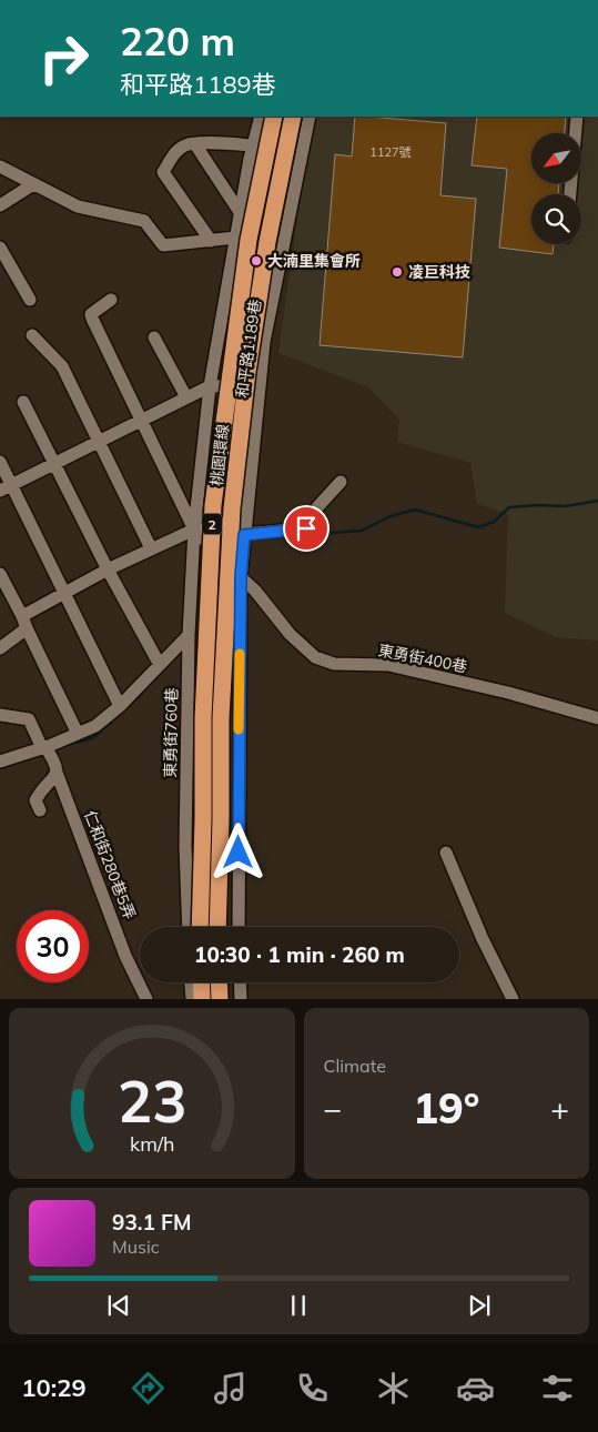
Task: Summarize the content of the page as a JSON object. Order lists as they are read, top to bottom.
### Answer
{
  "streets": {
    "highway": ["桃園環線", "2"],
    "street": [
      "和平路1189巷",
      "東勇街400巷",
      "東勇街760巷",
      "仁和街280巷5弄"
    ]
  },
  "crossings": [
    ["和平路1189巷", "東勇街400巷"],
    ["和平路1189巷", "東勇街760巷"],
    ["東勇街400巷", "東勇街760巷"]
  ],
  "places": ["大湳里集會所", "凌巨科技"],
  "house_numbers": ["1127號"],
  "north": "bottom left",
  "page": {
    "turn": ["220 m", "和平路1189巷"],
    "limit": "30",
    "trip": "10:30 · 1 min · 260 m",
    "tile": "Climate",
    "heat": ["−", "19°", "+"],
    "song": ["93.1 FM", "Music"],
    "tabs": "10:29",
    "gauge": ["23", "km/h"]
  }
}
